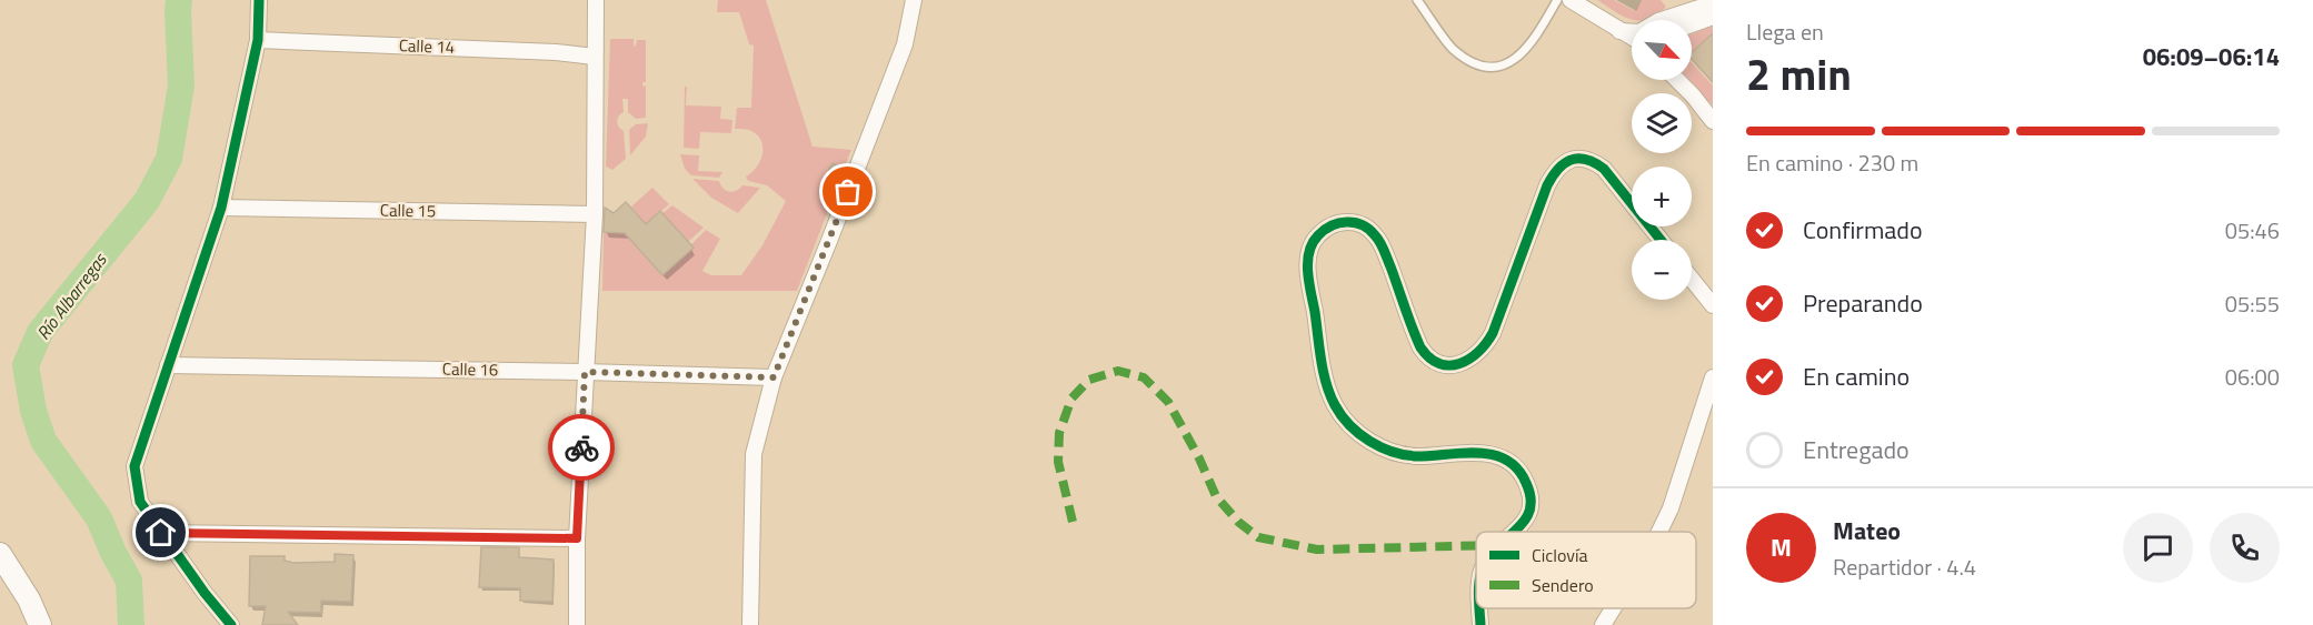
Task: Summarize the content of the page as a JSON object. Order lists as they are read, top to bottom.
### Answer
{
  "streets": {
    "street": ["Calle 14", "Calle 15", "Calle 16"]
  },
  "water": ["Río Albarregas"],
  "legend": ["Ciclovía", "Sendero"],
  "north": "bottom right",
  "page": {
    "heading": ["2 min", "Llega en", "06:09–06:14"],
    "panel": ["Mateo", "Repartidor · 4.4"],
    "map_buttons": ["+", "−"],
    "bar": "En camino · 230 m",
    "list": [
      ["Confirmado", "05:46"],
      ["Preparando", "05:55"],
      ["En camino", "06:00"],
      "Entregado"
    ],
    "round": "M"
  }
}
